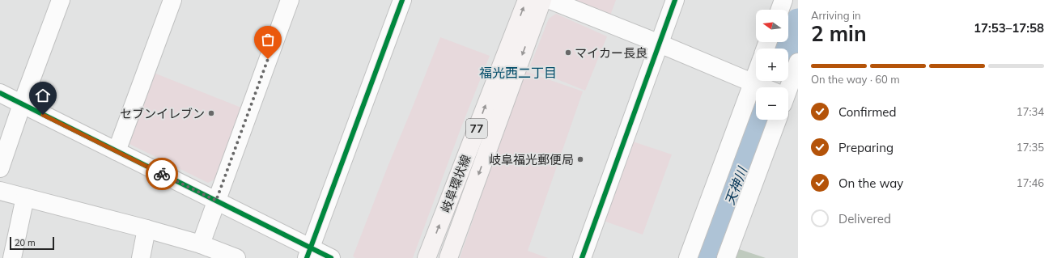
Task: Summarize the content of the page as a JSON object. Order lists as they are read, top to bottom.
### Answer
{
  "streets": {
    "main road": ["77", "岐阜環状線"]
  },
  "districts": ["福光西二丁目"],
  "water": ["天神川"],
  "places": ["マイカー長良", "セブンイレブン", "岐阜福光郵便局"],
  "scale_bar": "20 m",
  "north": "left",
  "page": {
    "heading": ["2 min", "Arriving in", "17:53–17:58"],
    "map_buttons": ["+", "−"],
    "bar": "On the way · 60 m",
    "list": [
      ["Confirmed", "17:34"],
      ["Preparing", "17:35"],
      ["On the way", "17:46"],
      "Delivered"
    ],
    "scale": "20 m"
  }
}
